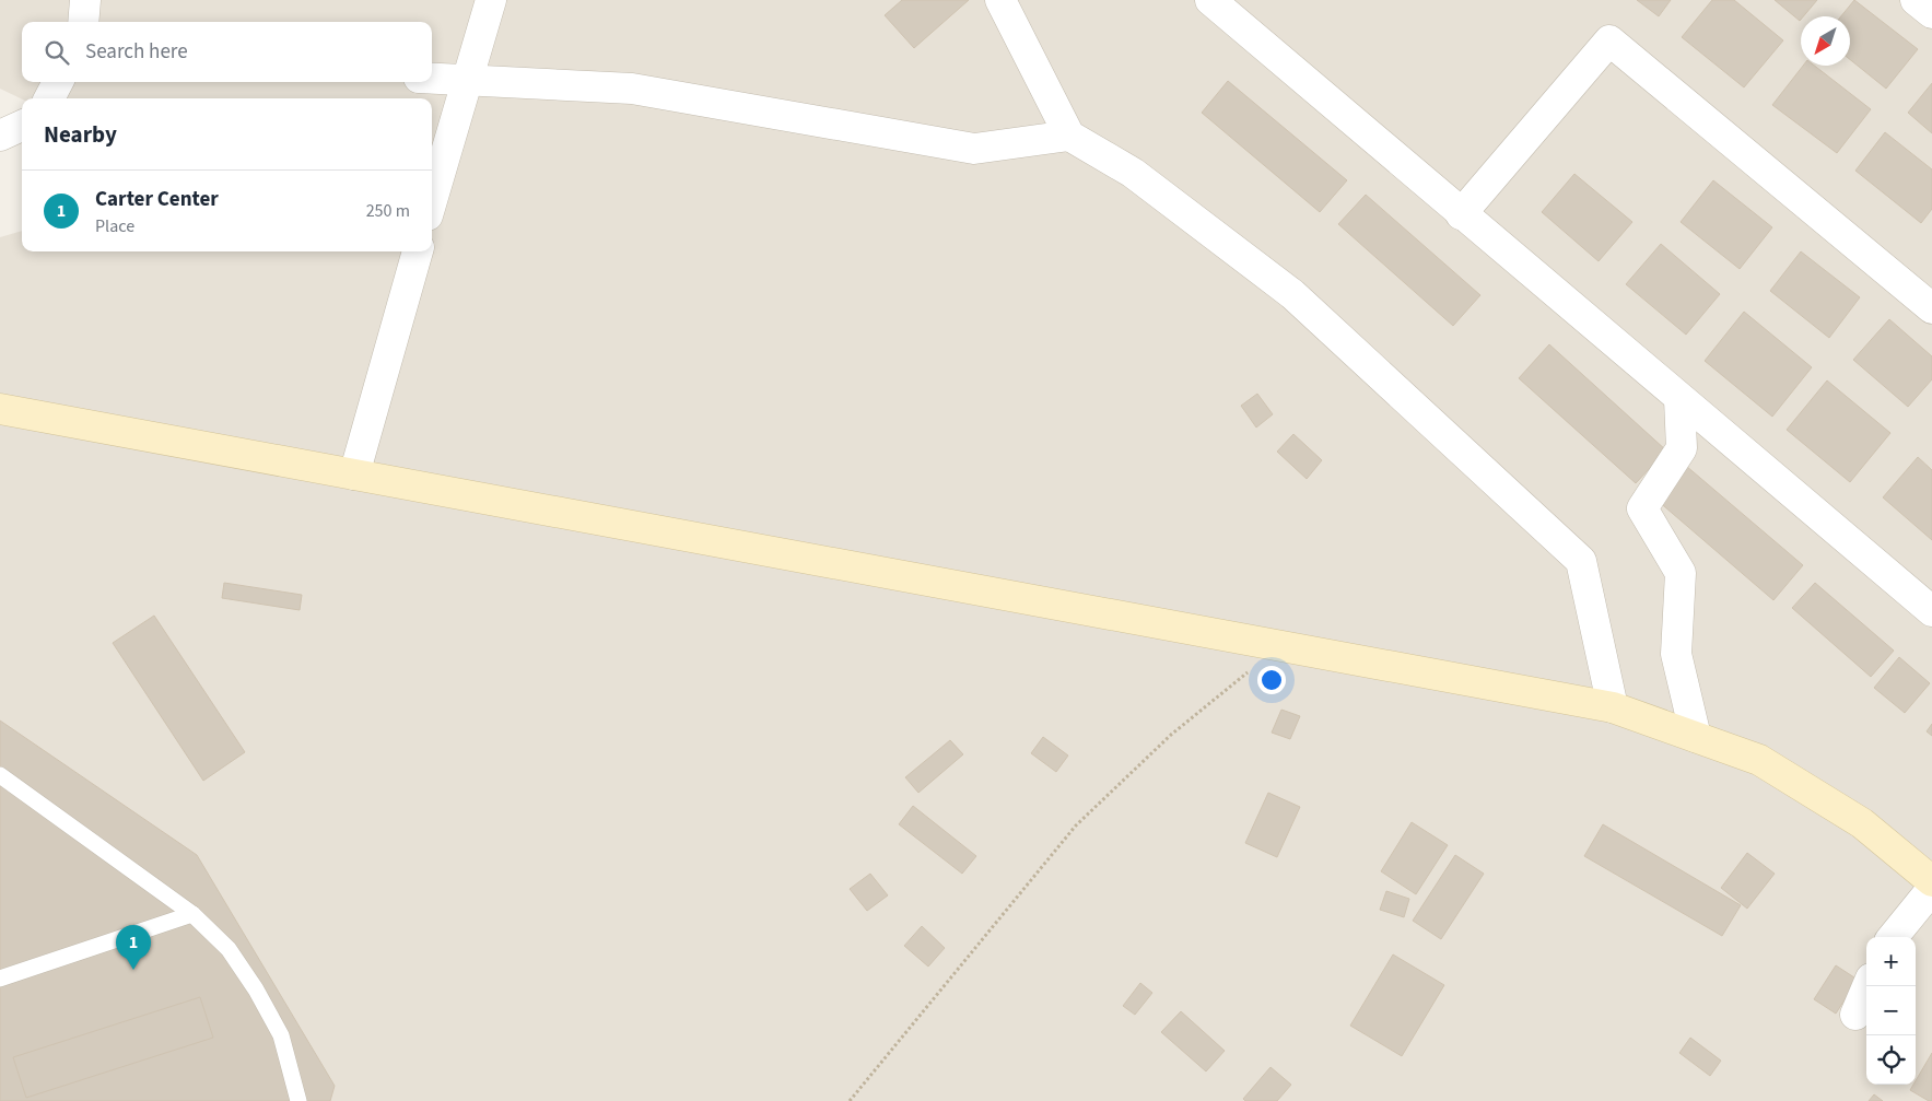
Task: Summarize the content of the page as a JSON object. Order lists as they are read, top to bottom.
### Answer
{
  "north": "bottom left",
  "page": {
    "search": "Search here",
    "heading": "Nearby",
    "list": [
      {
        "mark": "1",
        "name": "Carter Center",
        "note": "Place",
        "value": "250 m"
      }
    ],
    "pins": "1",
    "map_buttons": ["+", "−"]
  }
}
